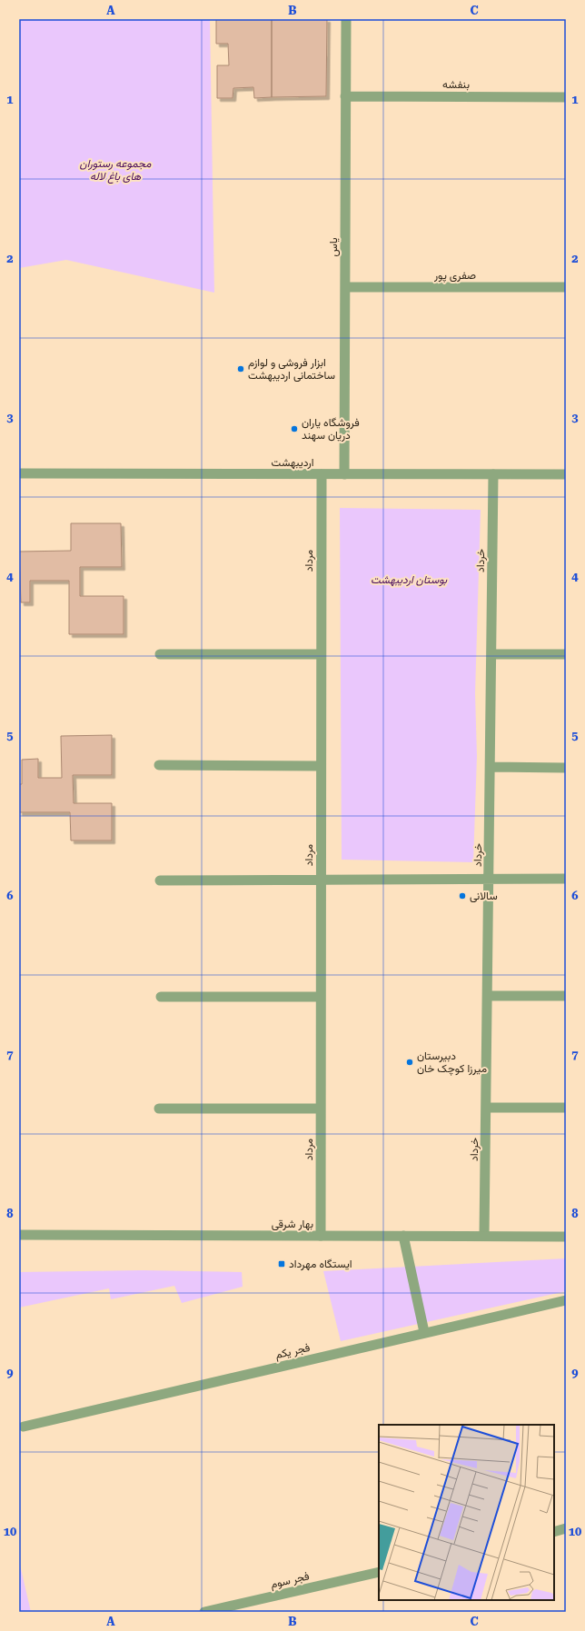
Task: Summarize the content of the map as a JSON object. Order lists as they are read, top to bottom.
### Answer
{
  "streets": {
    "street": [
      "بنفشه",
      "یاس",
      "صفری پور",
      "اردیبهشت",
      "مرداد",
      "خرداد",
      "بهار شرقی",
      "فجر یکم",
      "فجر سوم"
    ]
  },
  "crossings": [
    ["بنفشه", "یاس"],
    ["یاس", "صفری پور"],
    ["یاس", "اردیبهشت"],
    ["اردیبهشت", "مرداد"],
    ["اردیبهشت", "خرداد"],
    ["مرداد", "بهار شرقی"],
    ["خرداد", "بهار شرقی"]
  ],
  "parks": ["مجموعه رستوران های باغ لاله", "بوستان اردیبهشت"],
  "places": {
    "other": [
      "ابزار فروشی و لوازم ساختمانی اردیبهشت",
      "فروشگاه یاران دریان سهند",
      "سالانی",
      "دبیرستان میرزا کوچک خان"
    ],
    "transit": ["ایستگاه مهرداد"]
  },
  "grid": {
    "columns": ["A", "B", "C"],
    "rows": [
      "1",
      "2",
      "3",
      "4",
      "5",
      "6",
      "7",
      "8",
      "9",
      "10"
    ]
  }
}
